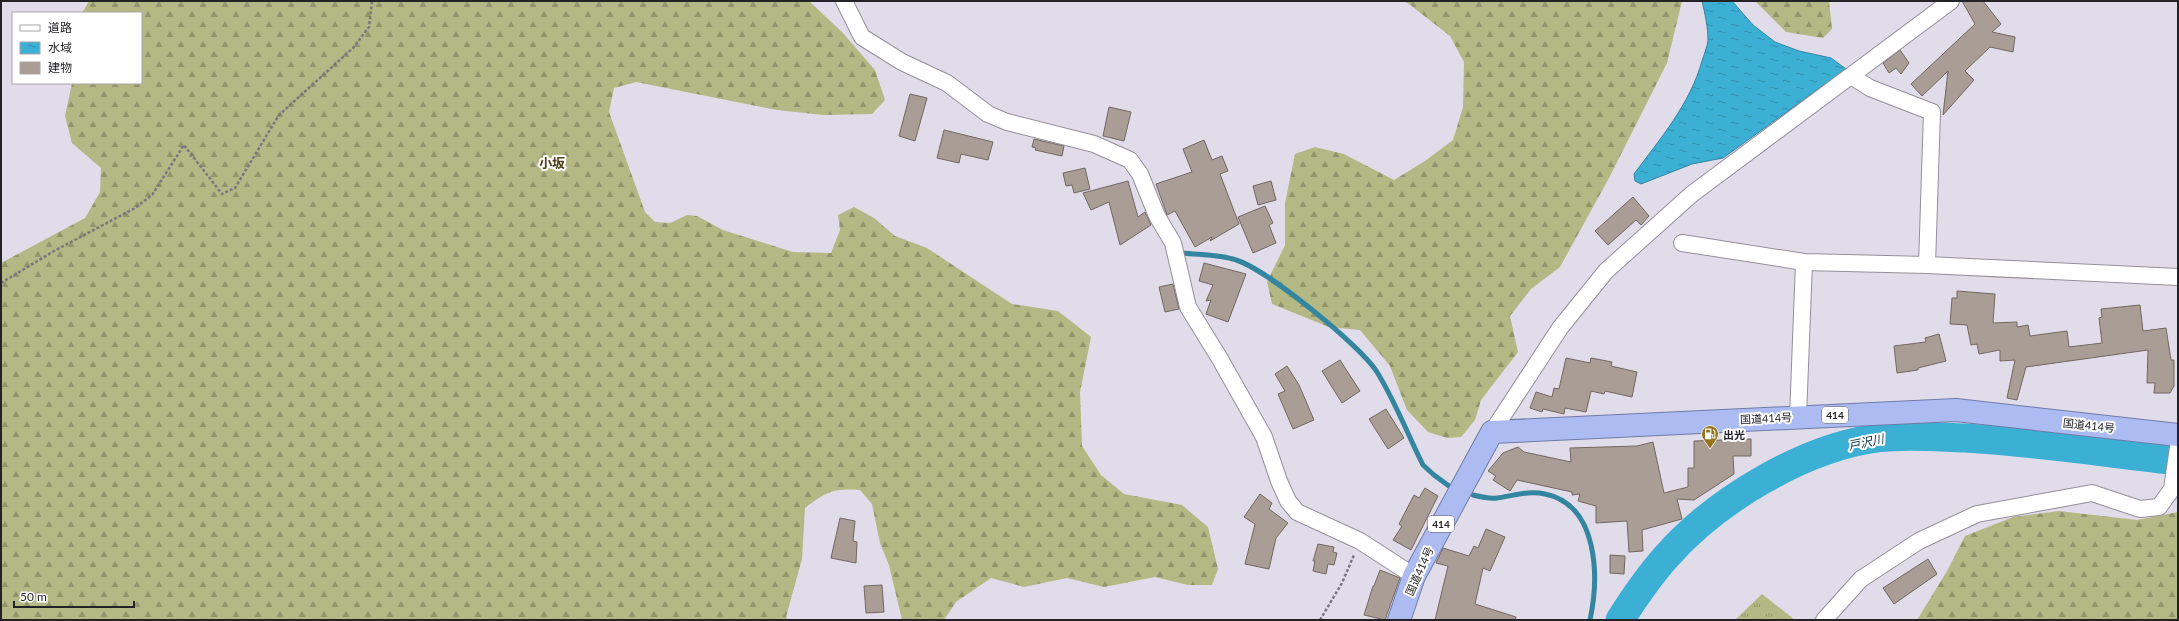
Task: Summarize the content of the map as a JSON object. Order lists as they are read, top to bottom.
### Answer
{
  "streets": {
    "highway": ["414", "国道414号"]
  },
  "districts": ["小坂"],
  "water": ["戸沢川"],
  "places": {
    "fuel station": ["出光"]
  },
  "legend": ["道路", "水域", "建物"],
  "scale_bar": "50 m"
}
